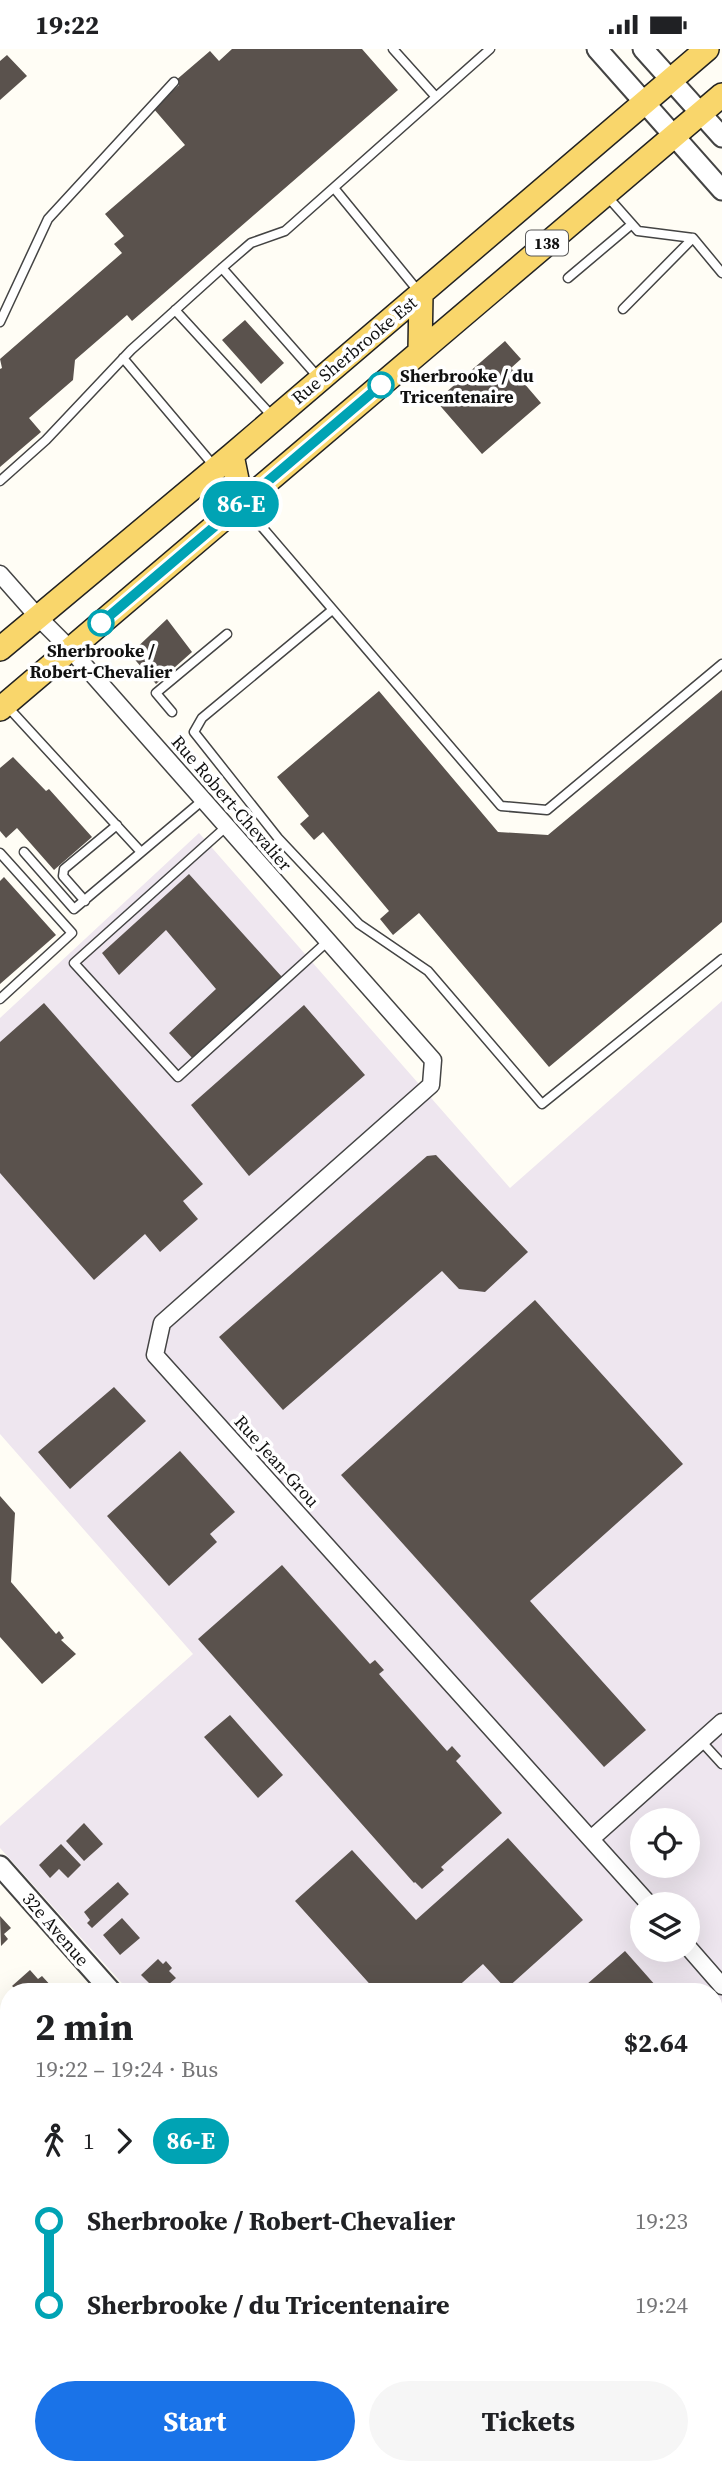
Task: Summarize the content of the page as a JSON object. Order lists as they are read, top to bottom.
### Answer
{
  "streets": {
    "main road": ["138", "Rue Sherbrooke Est"],
    "street": ["Rue Robert-Chevalier", "Rue Jean-Grou", "32e Avenue"]
  },
  "crossings": [
    ["138", "Rue Robert-Chevalier"],
    ["Rue Sherbrooke Est", "Rue Robert-Chevalier"],
    ["Rue Robert-Chevalier", "Rue Jean-Grou"]
  ],
  "places": ["Sherbrooke / du Tricentenaire", "Sherbrooke / Robert-Chevalier"],
  "lines": ["bus line 86-E"],
  "page": {
    "status": "19:22",
    "on_map": "86-E",
    "heading": ["2 min", "19:22 – 19:24 · Bus", "$2.64"],
    "legs": ["1", "86-E"],
    "list": [
      {
        "name": "Sherbrooke / Robert-Chevalier",
        "value": "19:23"
      },
      {
        "name": "Sherbrooke / du Tricentenaire",
        "value": "19:24"
      }
    ],
    "buttons": ["Start", "Tickets"]
  }
}
